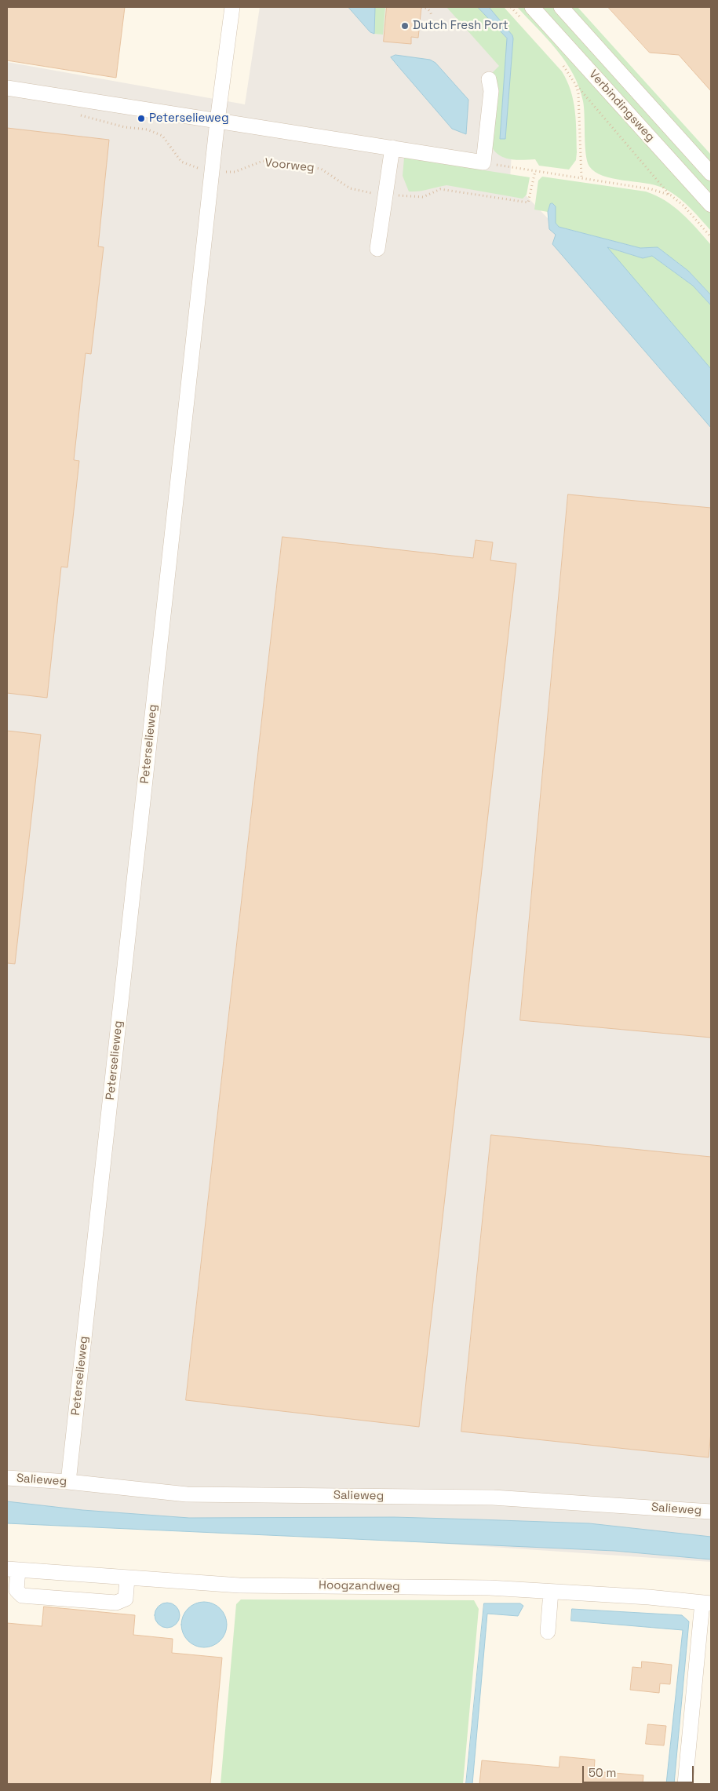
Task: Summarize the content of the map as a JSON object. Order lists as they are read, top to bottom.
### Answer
{
  "streets": {
    "street": [
      "Verbindingsweg",
      "Peterselieweg",
      "Salieweg",
      "Hoogzandweg"
    ],
    "path": ["Voorweg"]
  },
  "crossings": [
    ["Voorweg", "Peterselieweg"],
    ["Peterselieweg", "Salieweg"]
  ],
  "places": ["Dutch Fresh Port", "Peterselieweg"],
  "scale_bar": "50 m"
}
